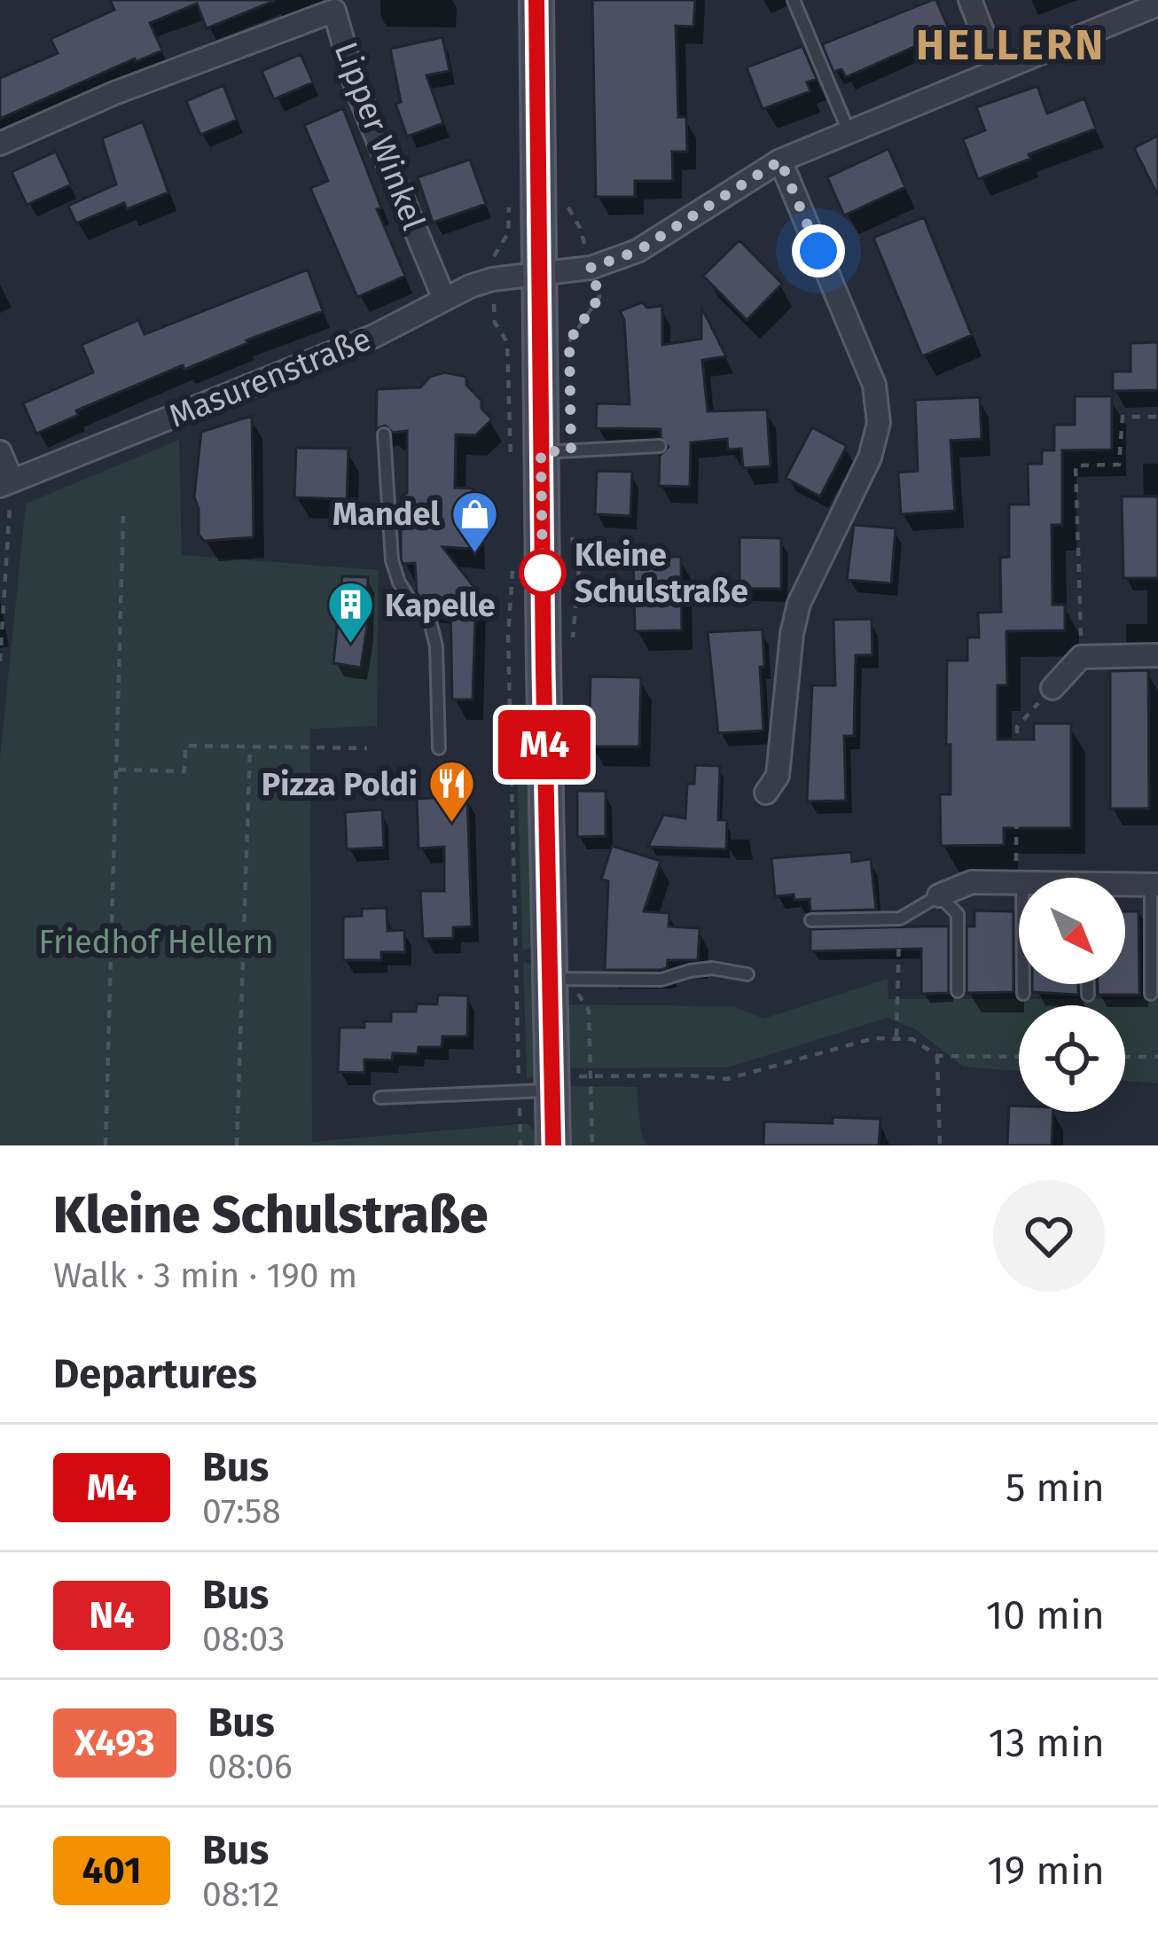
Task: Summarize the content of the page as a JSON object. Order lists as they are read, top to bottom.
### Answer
{
  "streets": {
    "street": ["Lipper Winkel", "Masurenstraße"]
  },
  "crossings": [
    ["Lipper Winkel", "Masurenstraße"]
  ],
  "districts": ["HELLERN"],
  "parks": ["Friedhof Hellern"],
  "places": {
    "shop": ["Mandel"],
    "other": ["Kleine Schulstraße"],
    "building": ["Kapelle"],
    "restaurant": ["Pizza Poldi"]
  },
  "lines": ["bus line M4"],
  "north": "bottom right",
  "page": {
    "on_map": "M4",
    "heading": [
      ["Kleine Schulstraße", "Walk · 3 min · 190 m"],
      "Departures"
    ],
    "list": [
      {
        "mark": "M4",
        "name": "Bus",
        "note": "07:58",
        "value": "5 min"
      },
      {
        "mark": "N4",
        "name": "Bus",
        "note": "08:03",
        "value": "10 min"
      },
      {
        "mark": "X493",
        "name": "Bus",
        "note": "08:06",
        "value": "13 min"
      },
      {
        "mark": "401",
        "name": "Bus",
        "note": "08:12",
        "value": "19 min"
      }
    ]
  }
}
